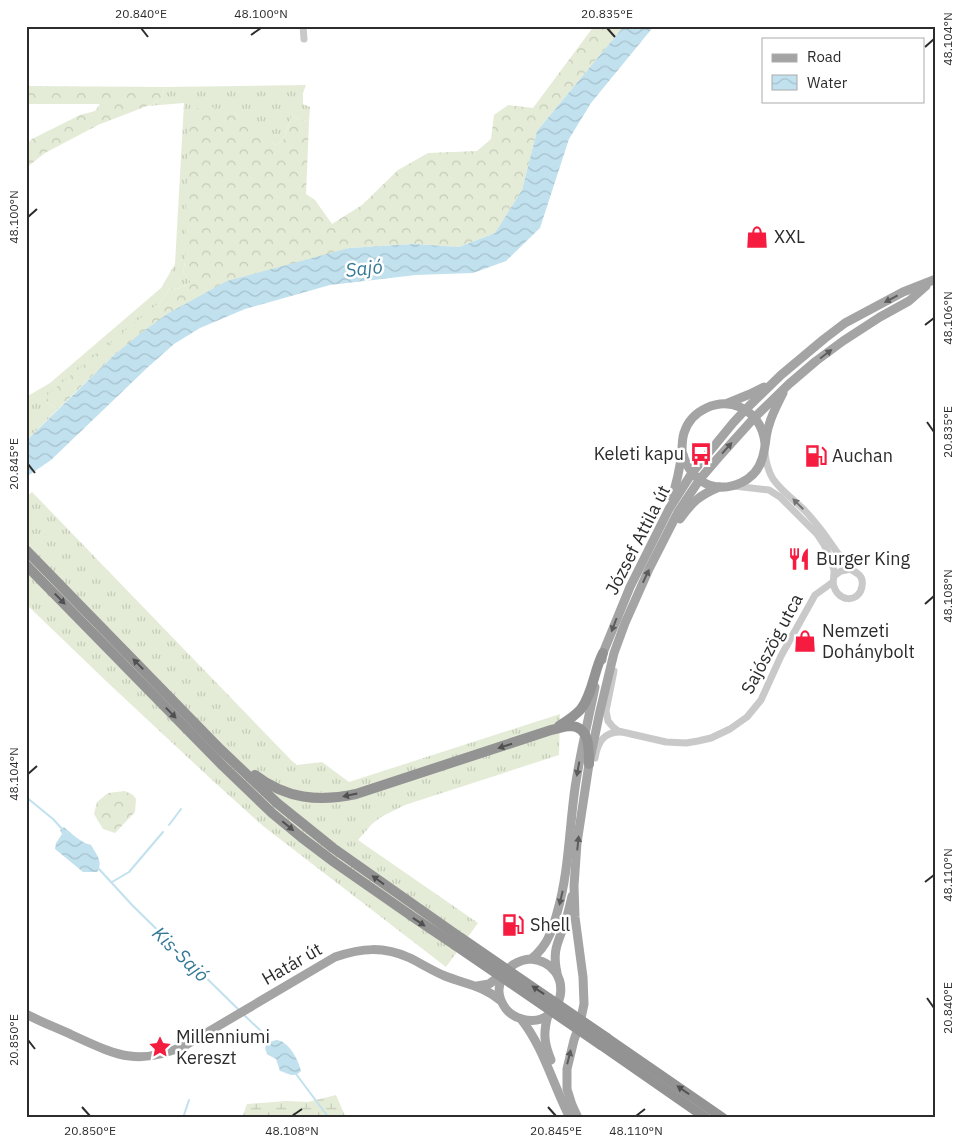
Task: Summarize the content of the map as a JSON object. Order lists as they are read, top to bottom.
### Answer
{
  "streets": {
    "main road": ["József Attila út", "Határ út"],
    "street": ["Sajószög utca"]
  },
  "crossings": [
    ["József Attila út", "Határ út"]
  ],
  "water": ["Sajó", "Kis-Sajó"],
  "places": {
    "shop": ["XXL", "Nemzeti Dohánybolt"],
    "bus stop": ["Keleti kapu"],
    "fuel station": ["Auchan", "Shell"],
    "restaurant": ["Burger King"],
    "place": ["Millenniumi Kereszt"]
  },
  "legend": ["Road", "Water"],
  "coordinates": [
    "20.840°E",
    "48.100°N",
    "20.835°E",
    "48.104°N",
    "48.106°N",
    "20.845°E",
    "48.108°N",
    "48.110°N",
    "20.850°E"
  ]
}
